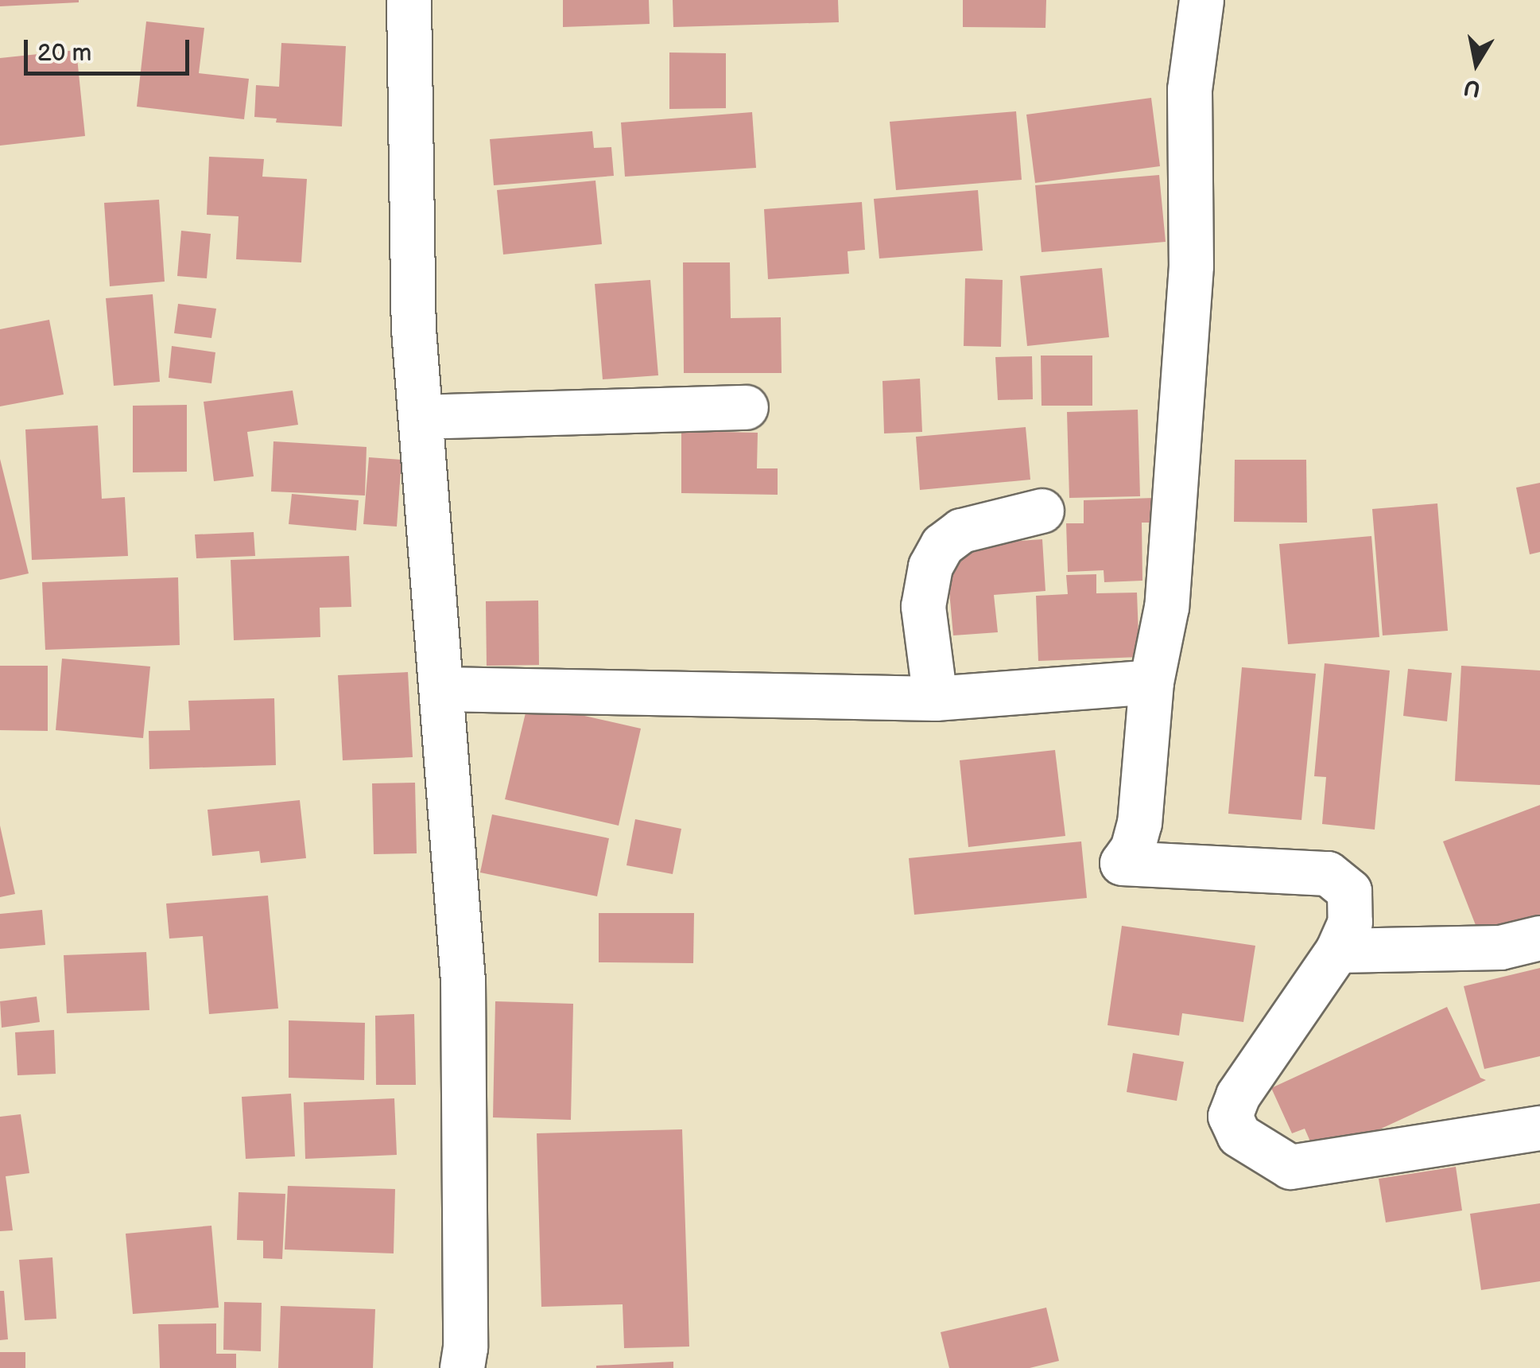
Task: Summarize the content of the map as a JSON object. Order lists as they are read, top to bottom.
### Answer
{
  "scale_bar": "20 m",
  "north": "bottom"
}
